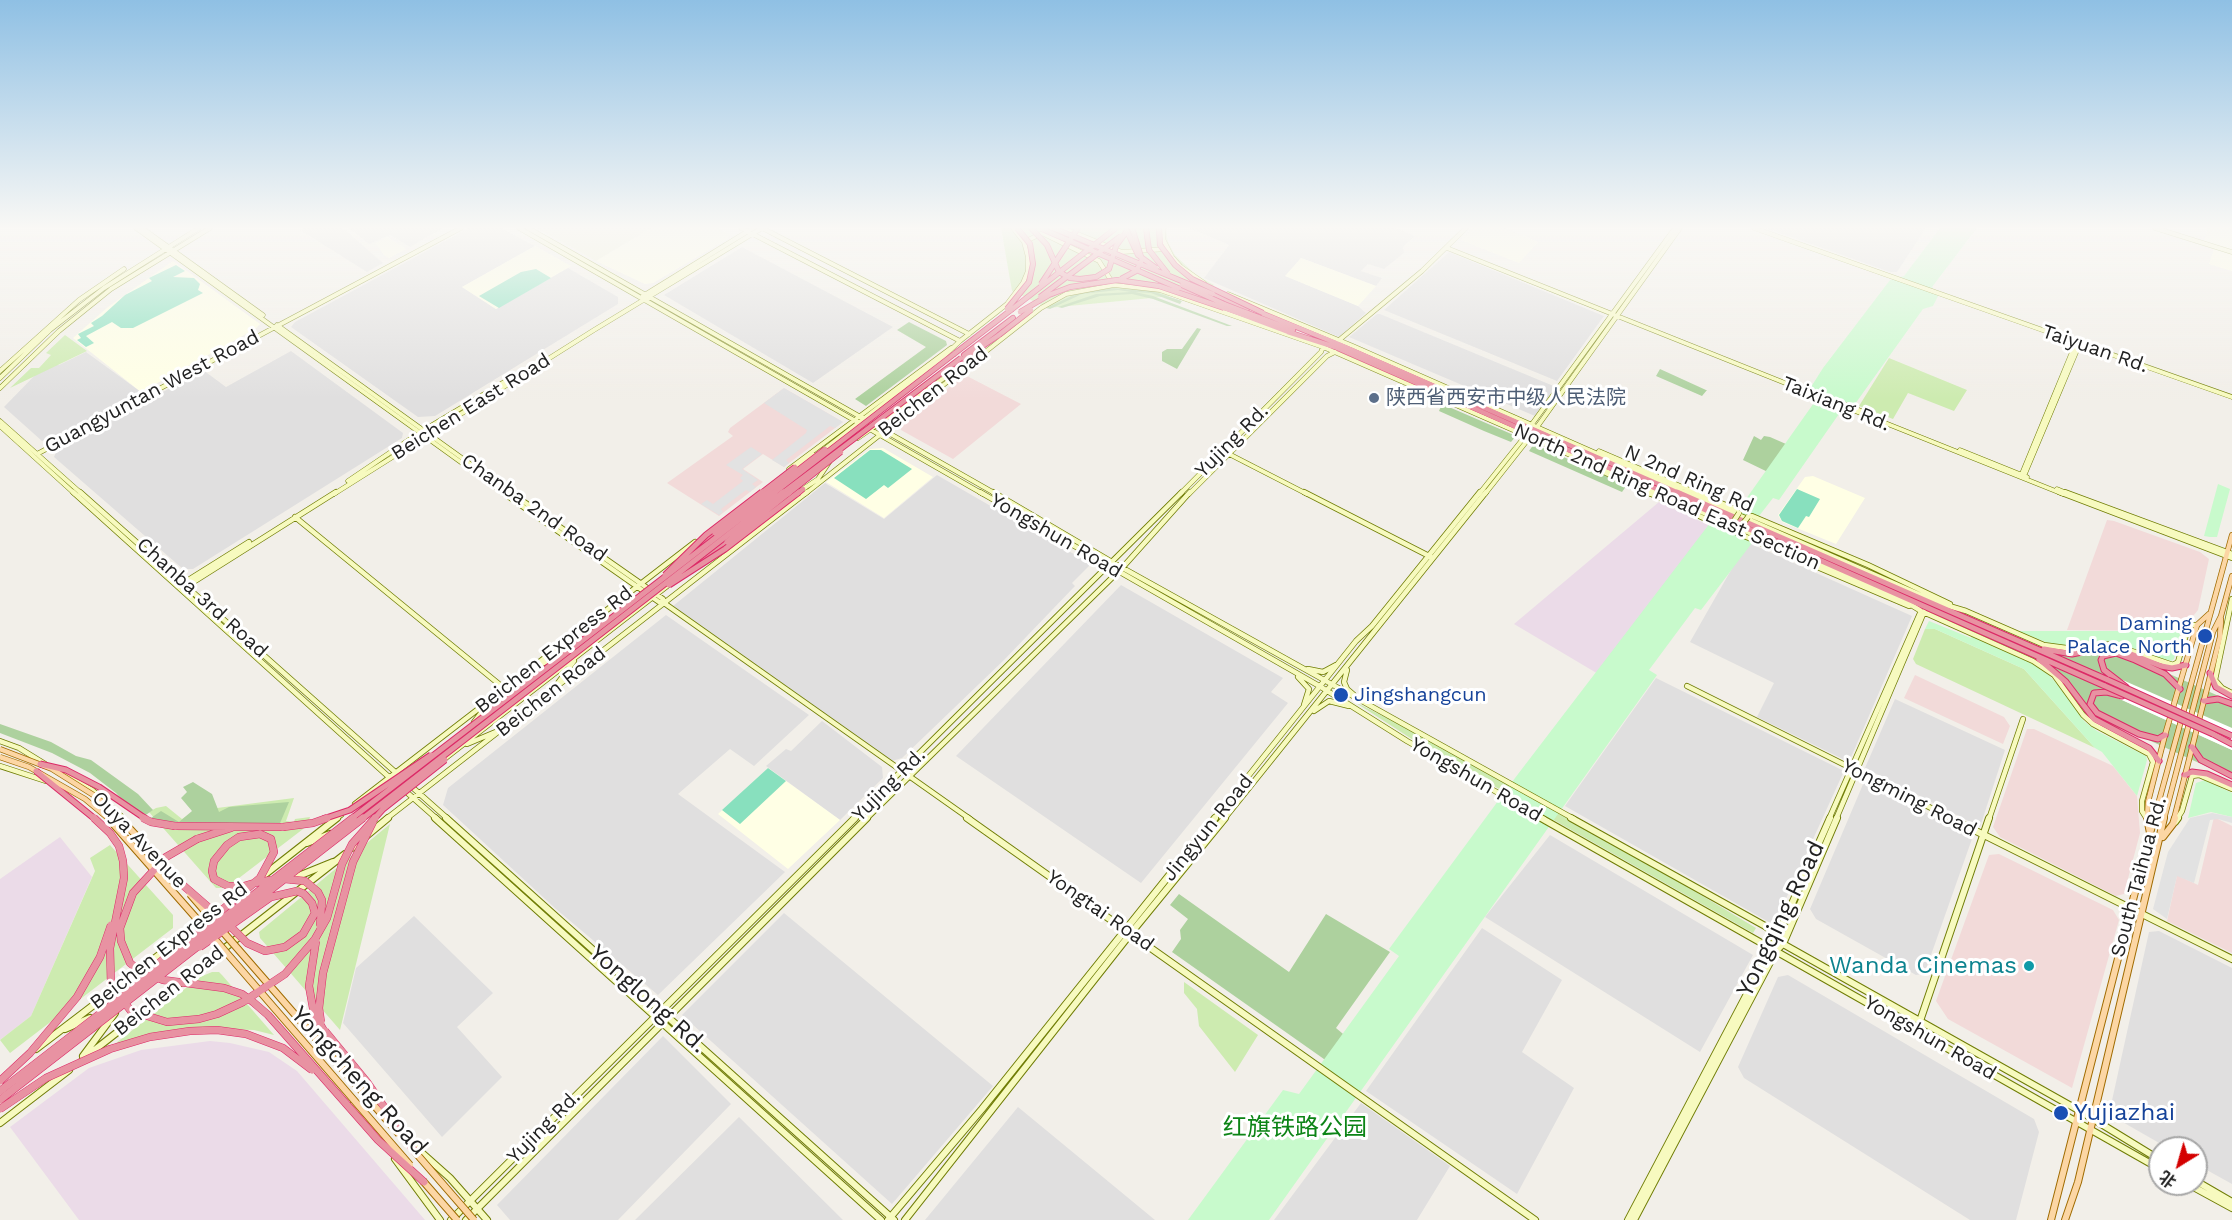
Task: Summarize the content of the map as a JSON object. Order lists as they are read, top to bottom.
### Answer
{
  "streets": {
    "highway": ["N 2nd Ring Rd", "Beichen Express Rd"],
    "main road": ["South Taihua Rd."],
    "street": [
      "Taiyuan Rd.",
      "Guangyuntan West Road",
      "Beichen Road",
      "Taixiang Rd.",
      "Beichen East Road",
      "Yujing Rd.",
      "North 2nd Ring Road East Section",
      "Chanba 2nd Road",
      "Yongshun Road",
      "Chanba 3rd Road",
      "Yongming Road",
      "Jingyun Road",
      "Ouya Avenue",
      "Yongtai Road",
      "Yongqing Road",
      "Yonglong Rd.",
      "Yongcheng Road"
    ]
  },
  "crossings": [
    ["Guangyuntan West Road", "Chanba 2nd Road"],
    ["Guangyuntan West Road", "Chanba 3rd Road"],
    ["Beichen Road", "North 2nd Ring Road East Section"],
    ["Beichen Road", "Chanba 2nd Road"],
    ["Beichen Road", "Yongshun Road"],
    ["Beichen Road", "Chanba 3rd Road"],
    ["Beichen Road", "Ouya Avenue"],
    ["Beichen Road", "Yongtai Road"],
    ["Beichen Road", "Yonglong Rd."],
    ["Beichen Road", "Yongcheng Road"],
    ["Taixiang Rd.", "South Taihua Rd."],
    ["Beichen East Road", "Chanba 2nd Road"],
    ["Beichen East Road", "Yongshun Road"],
    ["Beichen East Road", "Chanba 3rd Road"],
    ["Yujing Rd.", "N 2nd Ring Rd"],
    ["Yujing Rd.", "North 2nd Ring Road East Section"],
    ["Yujing Rd.", "Yongshun Road"],
    ["Yujing Rd.", "Yongtai Road"],
    ["Yujing Rd.", "Yonglong Rd."],
    ["Yujing Rd.", "Yongcheng Road"],
    ["N 2nd Ring Rd", "North 2nd Ring Road East Section"],
    ["N 2nd Ring Rd", "Yongqing Road"],
    ["North 2nd Ring Road East Section", "Jingyun Road"],
    ["Chanba 2nd Road", "Yongtai Road"],
    ["Yongshun Road", "Jingyun Road"],
    ["Yongshun Road", "South Taihua Rd."],
    ["Yongshun Road", "Yongqing Road"],
    ["Chanba 3rd Road", "Yonglong Rd."],
    ["Yongming Road", "South Taihua Rd."],
    ["Yongming Road", "Yongqing Road"],
    ["Jingyun Road", "Yongtai Road"],
    ["Jingyun Road", "Yonglong Rd."],
    ["Ouya Avenue", "Yongcheng Road"]
  ],
  "parks": ["红旗铁路公园"],
  "places": [
    "陕西省西安市中级人民法院",
    "Daming Palace North",
    "Jingshangcun",
    "Wanda Cinemas",
    "Yujiazhai"
  ],
  "north": "bottom left"
}
